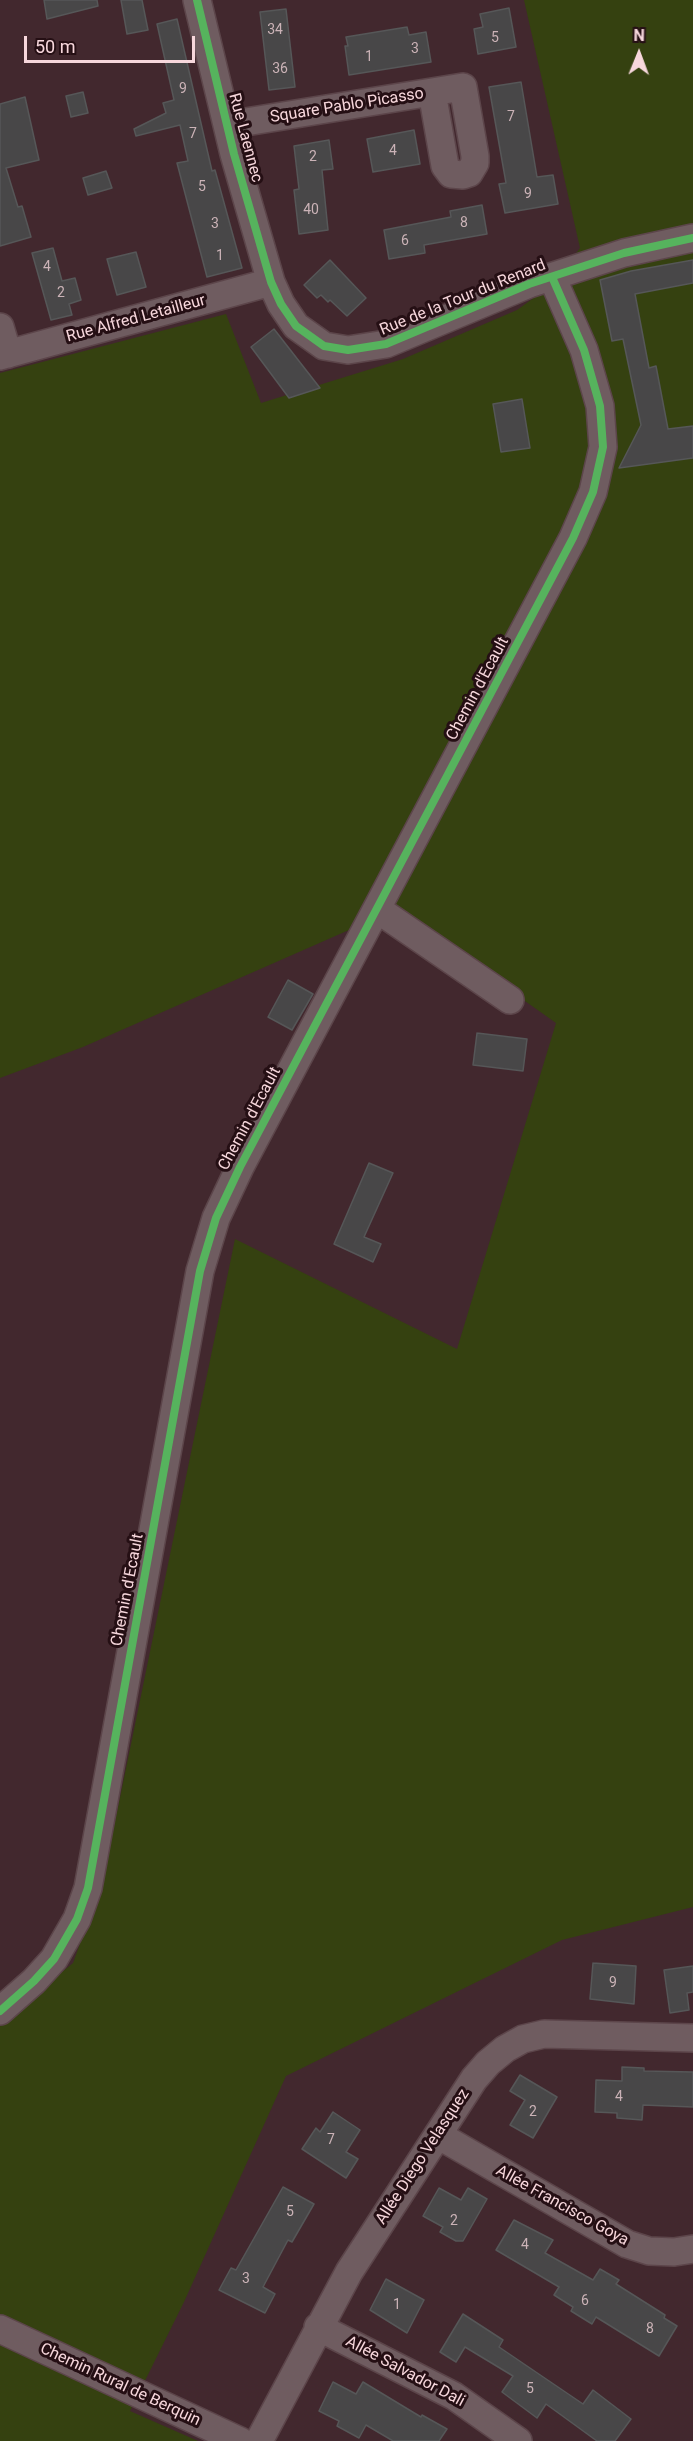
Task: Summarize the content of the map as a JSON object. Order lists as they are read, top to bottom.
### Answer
{
  "streets": {
    "street": [
      "Square Pablo Picasso",
      "Rue Laennec",
      "Rue de la Tour du Renard",
      "Rue Alfred Letailleur",
      "Chemin d'Ecault",
      "Allée Diego Velasquez",
      "Allée Francisco Goya",
      "Allée Salvador Dali",
      "Chemin Rural de Berquin"
    ]
  },
  "crossings": [
    ["Square Pablo Picasso", "Rue Laennec"],
    ["Rue Laennec", "Rue de la Tour du Renard"],
    ["Rue Laennec", "Rue Alfred Letailleur"],
    ["Rue de la Tour du Renard", "Rue Alfred Letailleur"],
    ["Rue de la Tour du Renard", "Chemin d'Ecault"],
    ["Allée Diego Velasquez", "Allée Francisco Goya"],
    ["Allée Diego Velasquez", "Allée Salvador Dali"]
  ],
  "house_numbers": [
    "34",
    "5",
    "3",
    "1",
    "36",
    "9",
    "7",
    "7",
    "4",
    "2",
    "5",
    "9",
    "40",
    "8",
    "3",
    "6",
    "1",
    "4",
    "2",
    "9",
    "4",
    "2",
    "7",
    "5",
    "2",
    "4",
    "3",
    "6",
    "1",
    "8",
    "5"
  ],
  "scale_bar": "50 m",
  "north": "top"
}
